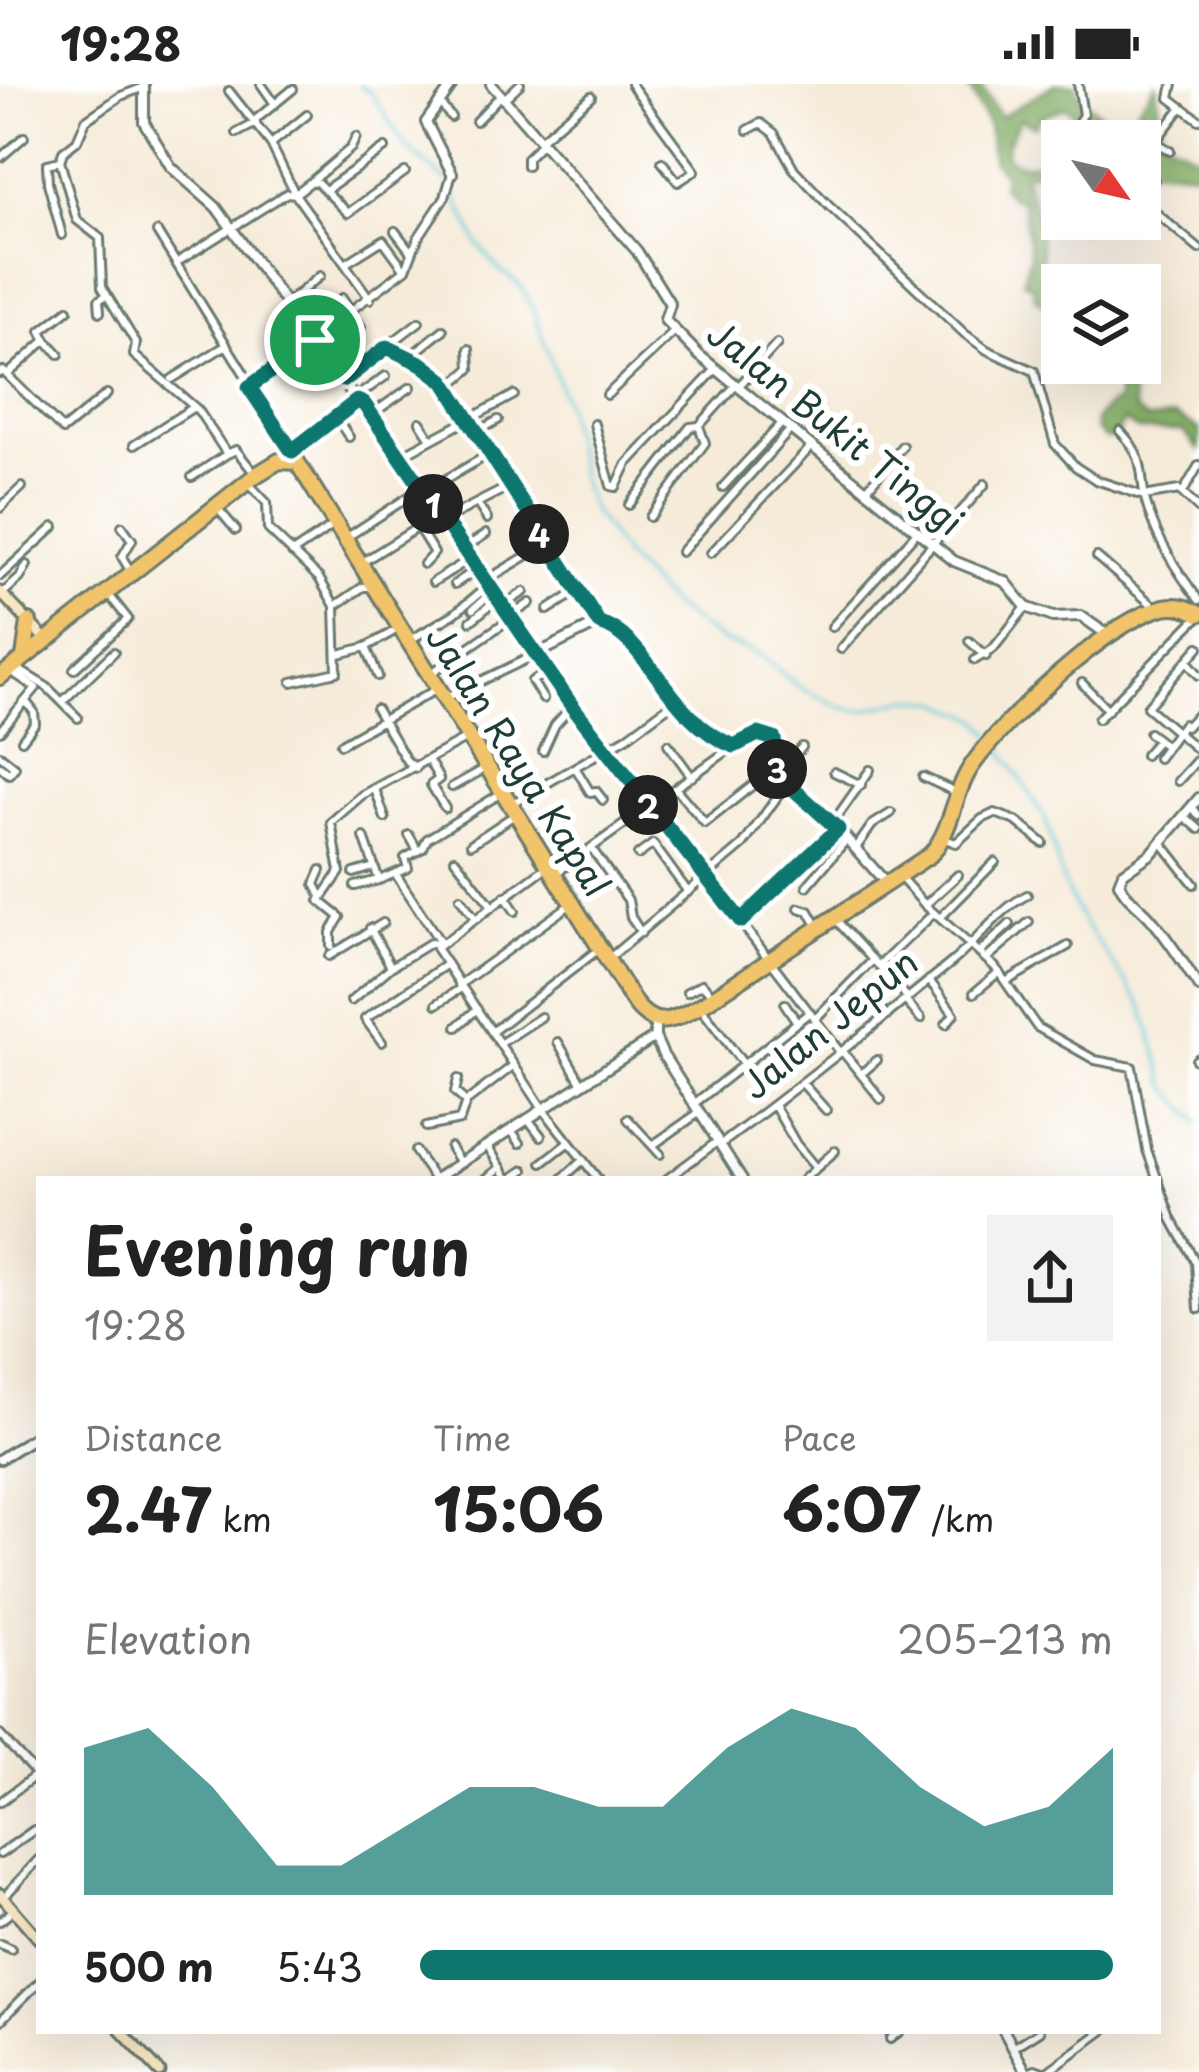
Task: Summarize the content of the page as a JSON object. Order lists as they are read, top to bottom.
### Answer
{
  "streets": {
    "highway": ["Jalan Raya Kapal"],
    "street": ["Jalan Bukit Tinggi", "Jalan Jepun"]
  },
  "north": "bottom right",
  "page": {
    "status": "19:28",
    "pins": [
      "1",
      "4",
      "3",
      "2"
    ],
    "heading": ["Evening run", "19:28"],
    "stats": [
      ["Distance", "2.47 km"],
      ["Time", "15:06"],
      ["Pace", "6:07 /km"]
    ],
    "chart": ["Elevation", "205–213 m"],
    "list": [
      {
        "name": "500 m",
        "note": "5:43"
      }
    ]
  }
}
